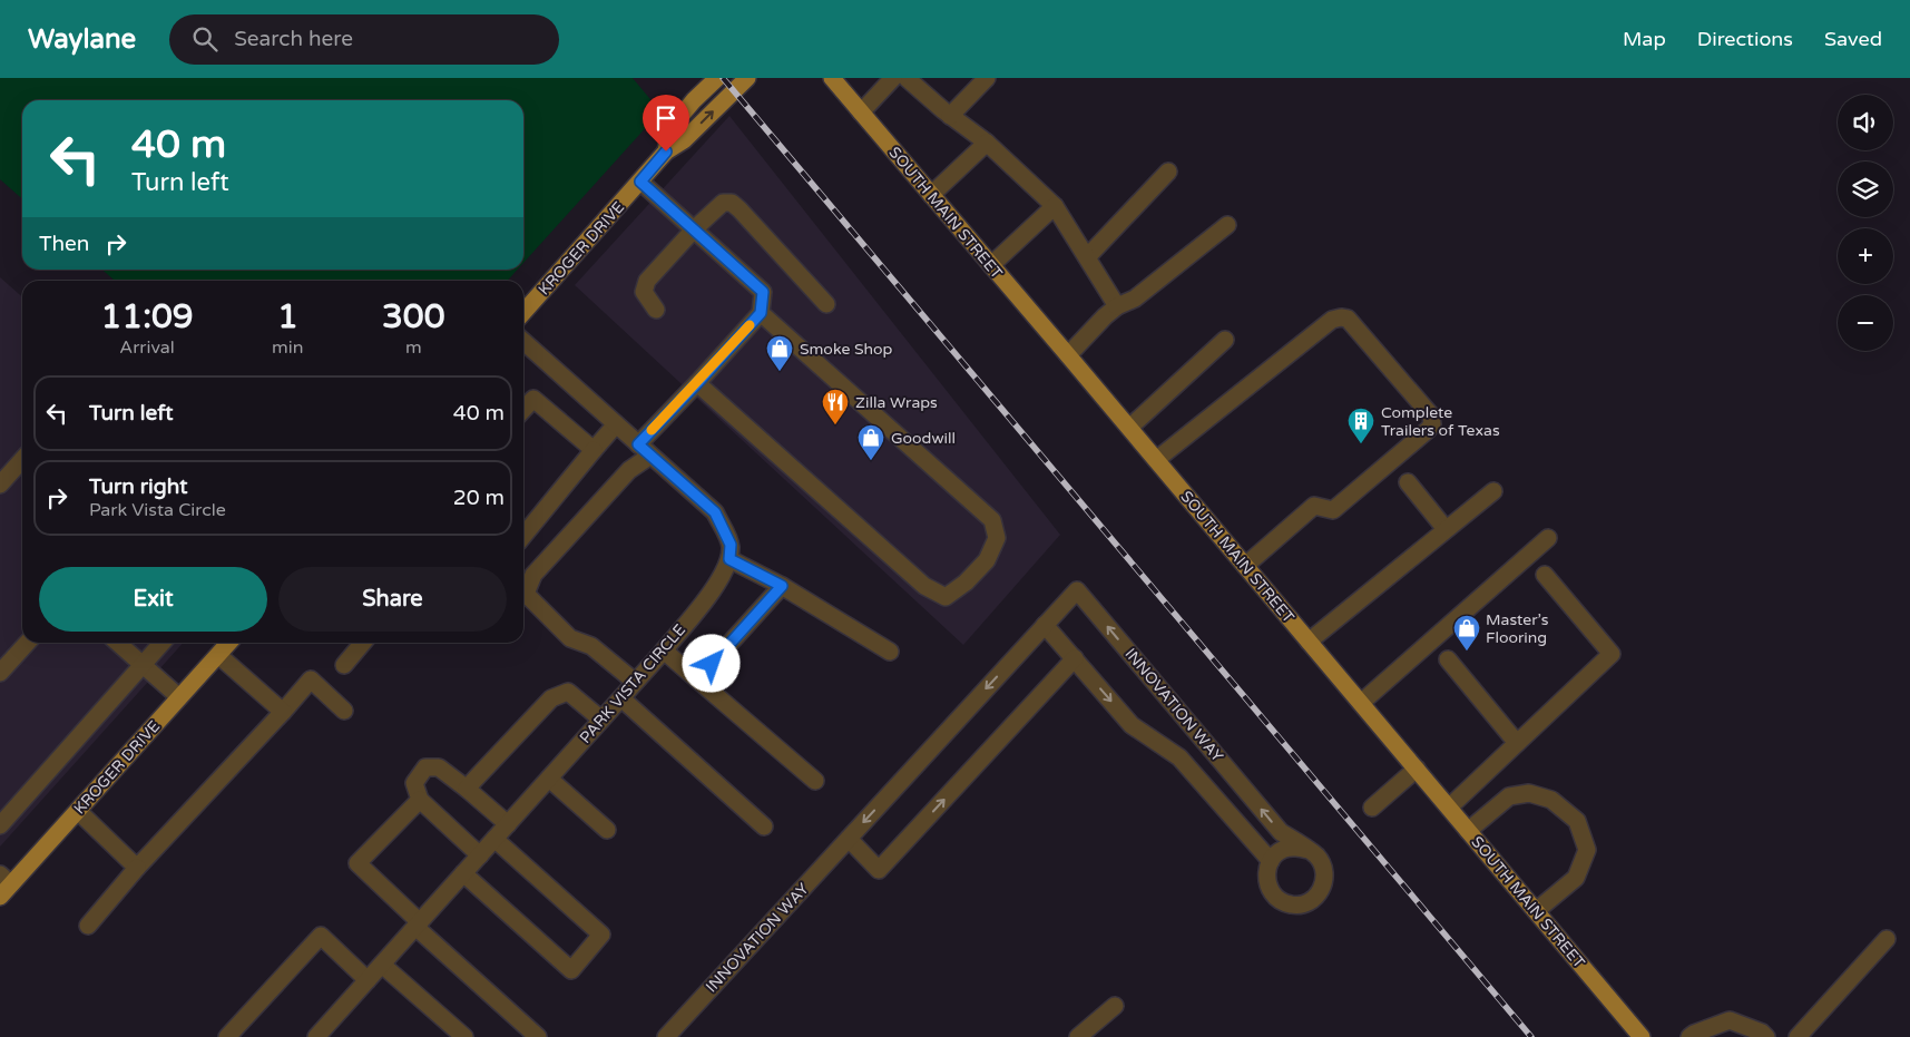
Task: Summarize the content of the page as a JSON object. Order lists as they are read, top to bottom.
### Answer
{
  "streets": {
    "main road": ["SOUTH MAIN STREET", "KROGER DRIVE"],
    "street": ["PARK VISTA CIRCLE", "INNOVATION WAY"]
  },
  "places": {
    "shop": ["Smoke Shop", "Goodwill", "Master’s Flooring"],
    "restaurant": ["Zilla Wraps"],
    "building": ["Complete Trailers of Texas"]
  },
  "page": {
    "header": "Waylane",
    "search": "Search here",
    "nav": ["Map", "Directions", "Saved"],
    "map_buttons": ["+", "−"],
    "turn": ["40 m", "Turn left"],
    "then": "Then",
    "eta": [
      "11:09",
      "Arrival",
      "1",
      "min",
      "300",
      "m"
    ],
    "list": [
      {
        "name": "Turn left",
        "value": "40 m"
      },
      {
        "name": "Turn right",
        "note": "Park Vista Circle",
        "value": "20 m"
      }
    ],
    "buttons": ["Exit", "Share"]
  }
}
